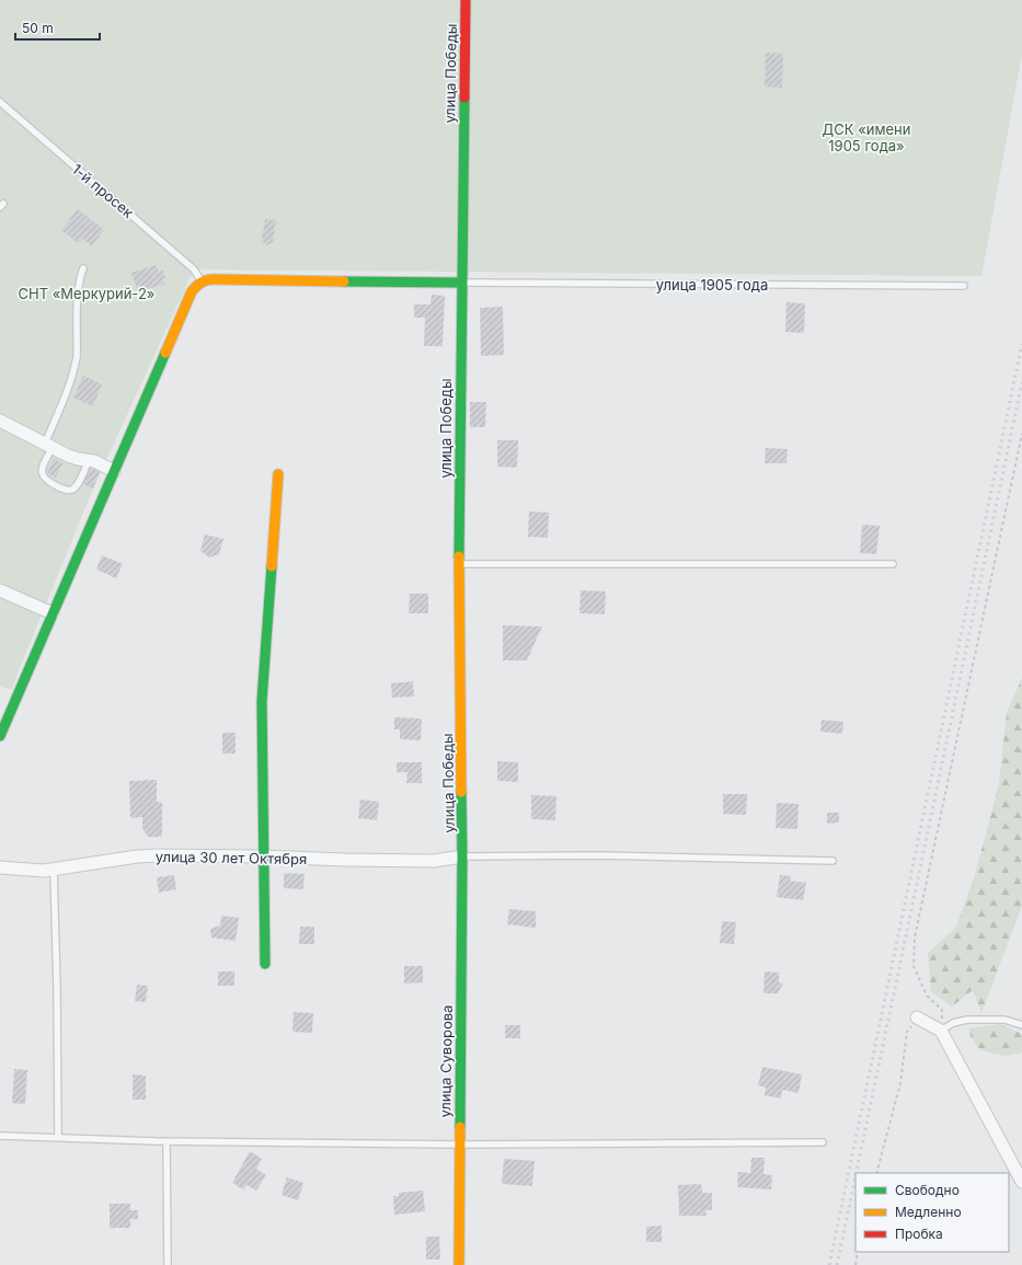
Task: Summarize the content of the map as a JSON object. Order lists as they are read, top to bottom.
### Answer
{
  "streets": {
    "street": ["улица Победы", "улица 30 лет Октября", "улица Суворова"],
    "lane": ["1-й просек", "улица 1905 года"]
  },
  "crossings": [
    ["улица Победы", "улица 1905 года"],
    ["улица Победы", "улица 30 лет Октября"],
    ["улица Победы", "улица Суворова"],
    ["улица 30 лет Октября", "улица Суворова"]
  ],
  "parks": ["ДСК «имени 1905 года»", "СНТ «Меркурий-2»"],
  "legend": ["Свободно", "Медленно", "Пробка"],
  "scale_bar": "50 m"
}
